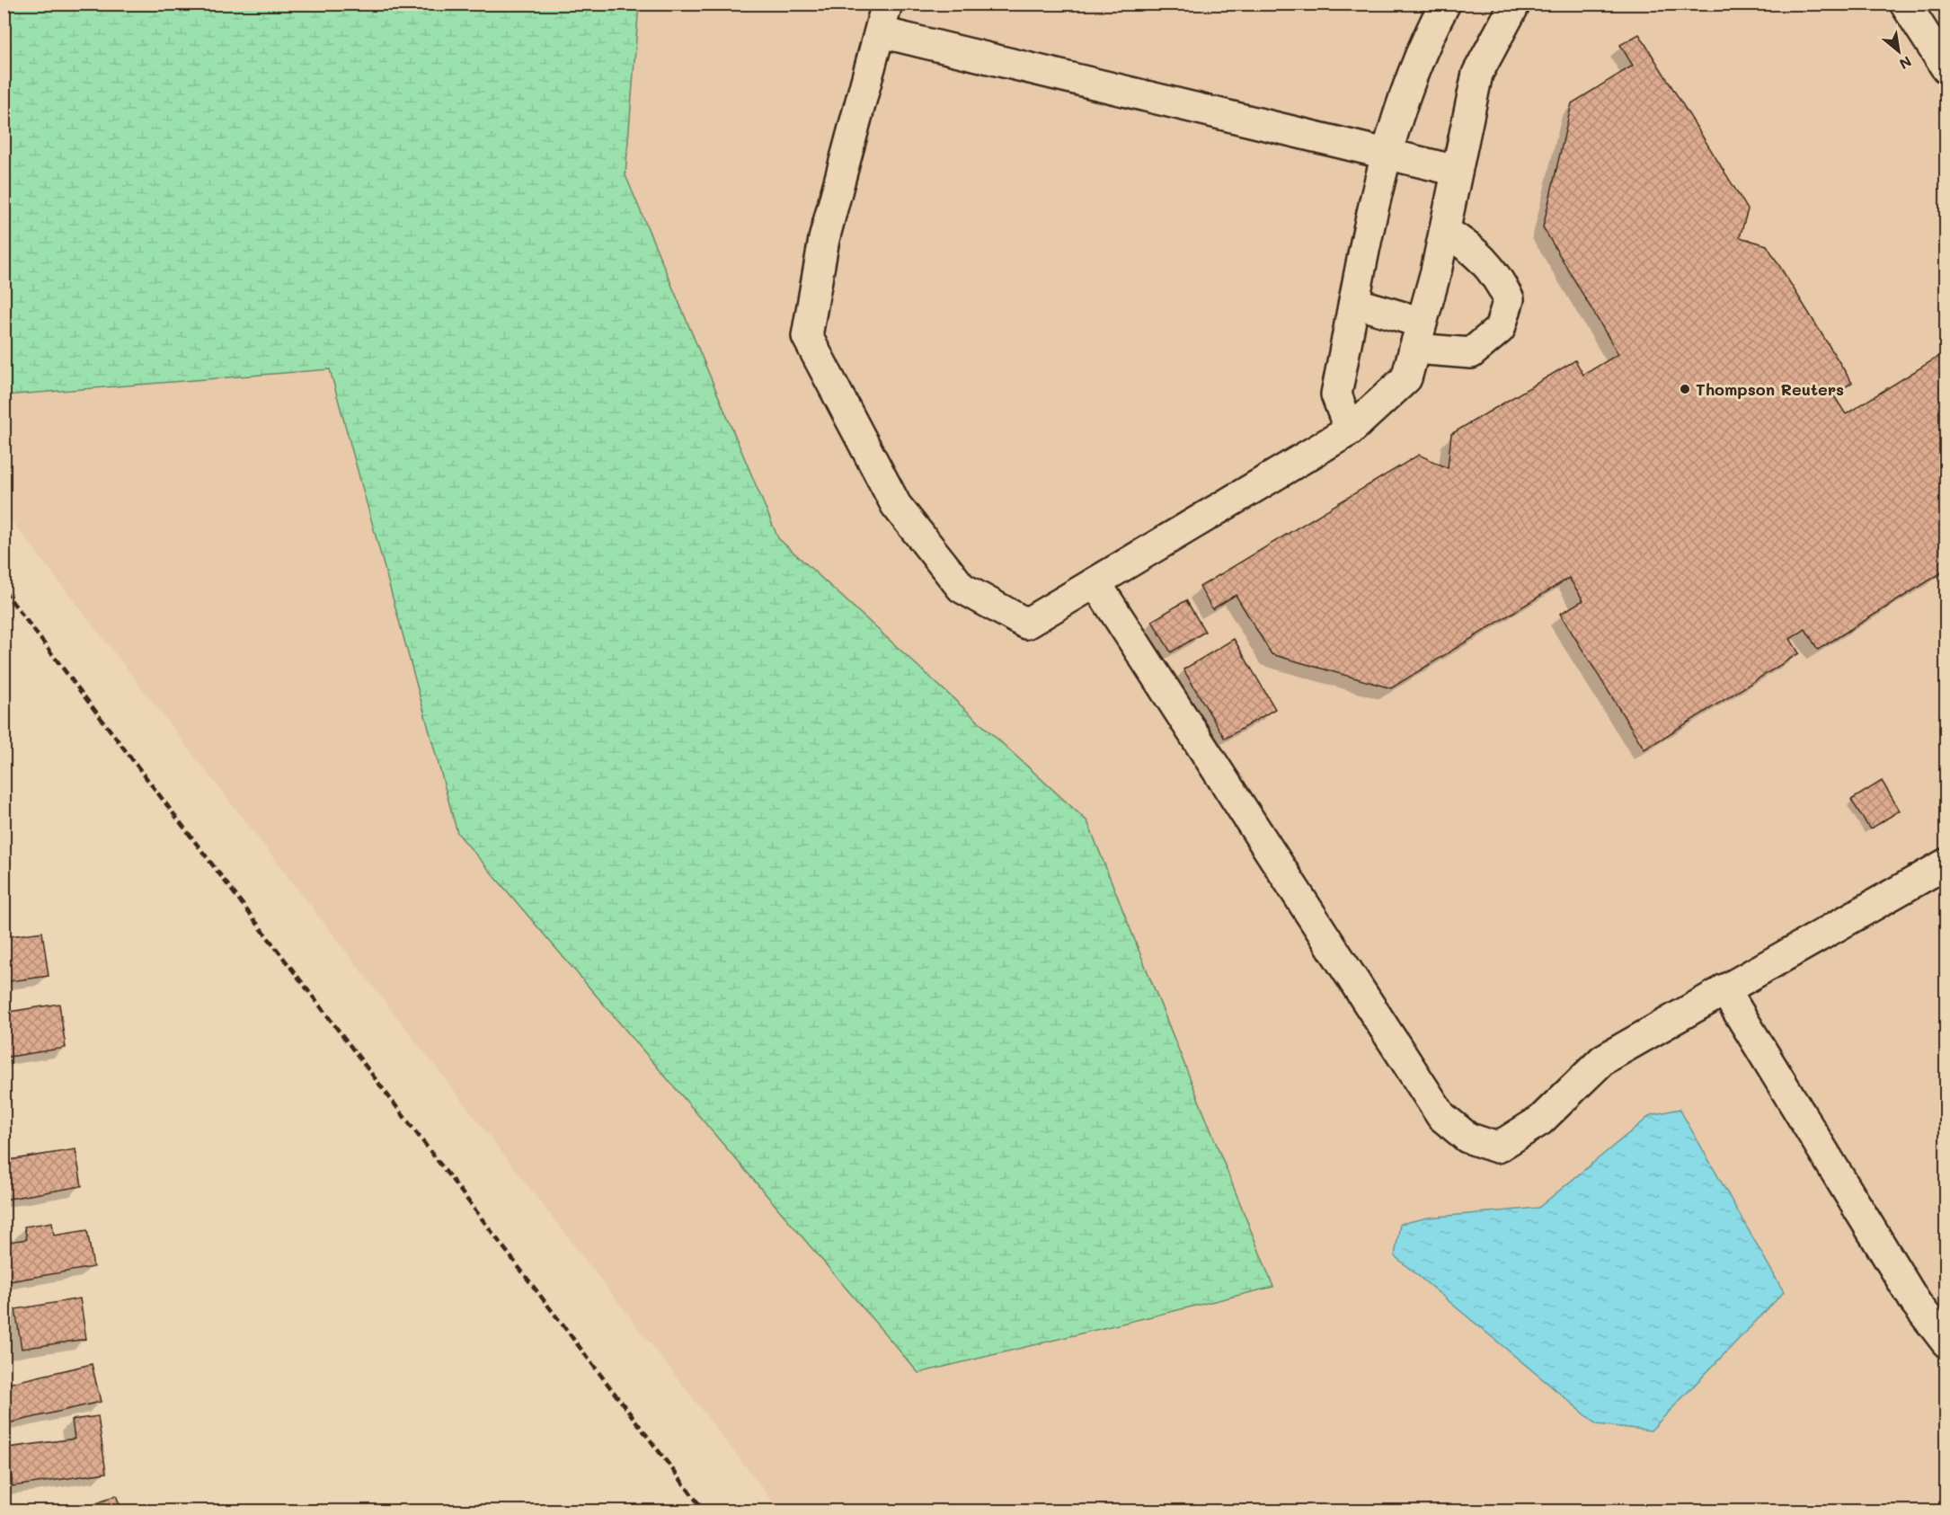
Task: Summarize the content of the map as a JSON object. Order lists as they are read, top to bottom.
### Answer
{
  "places": ["Thompson Reuters"],
  "north": "bottom right"
}
